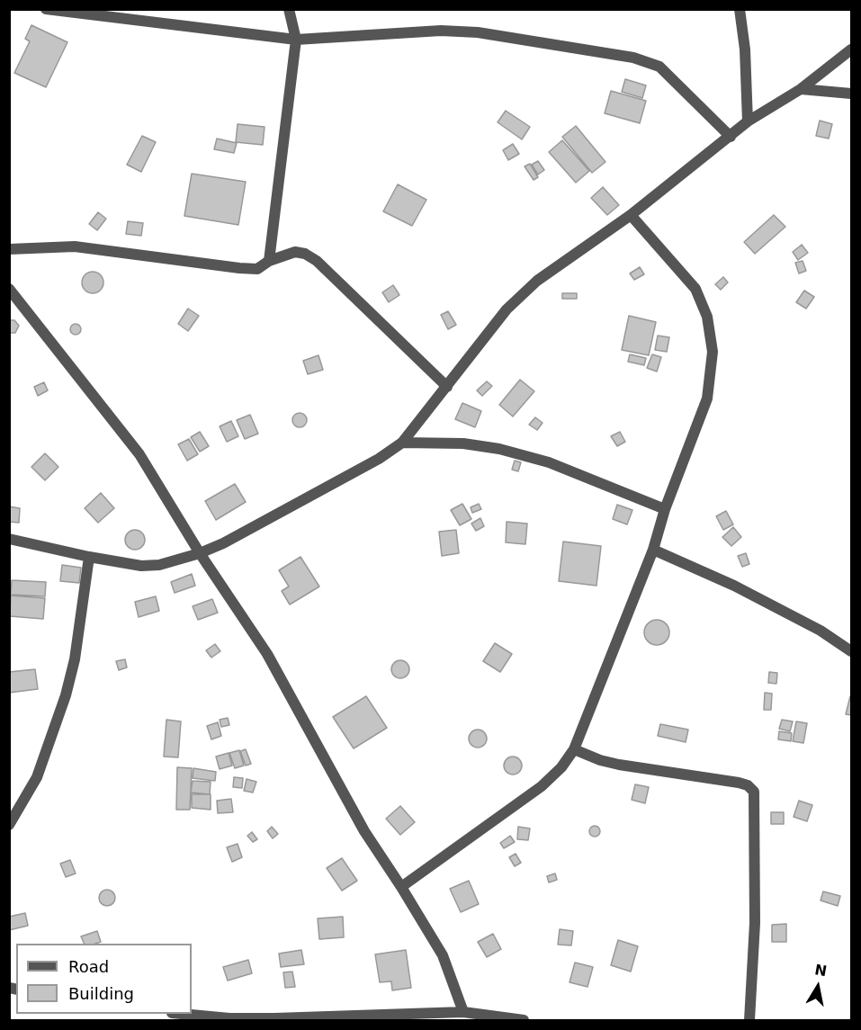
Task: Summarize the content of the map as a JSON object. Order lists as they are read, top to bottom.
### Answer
{
  "legend": ["Road", "Building"],
  "north": "top"
}
